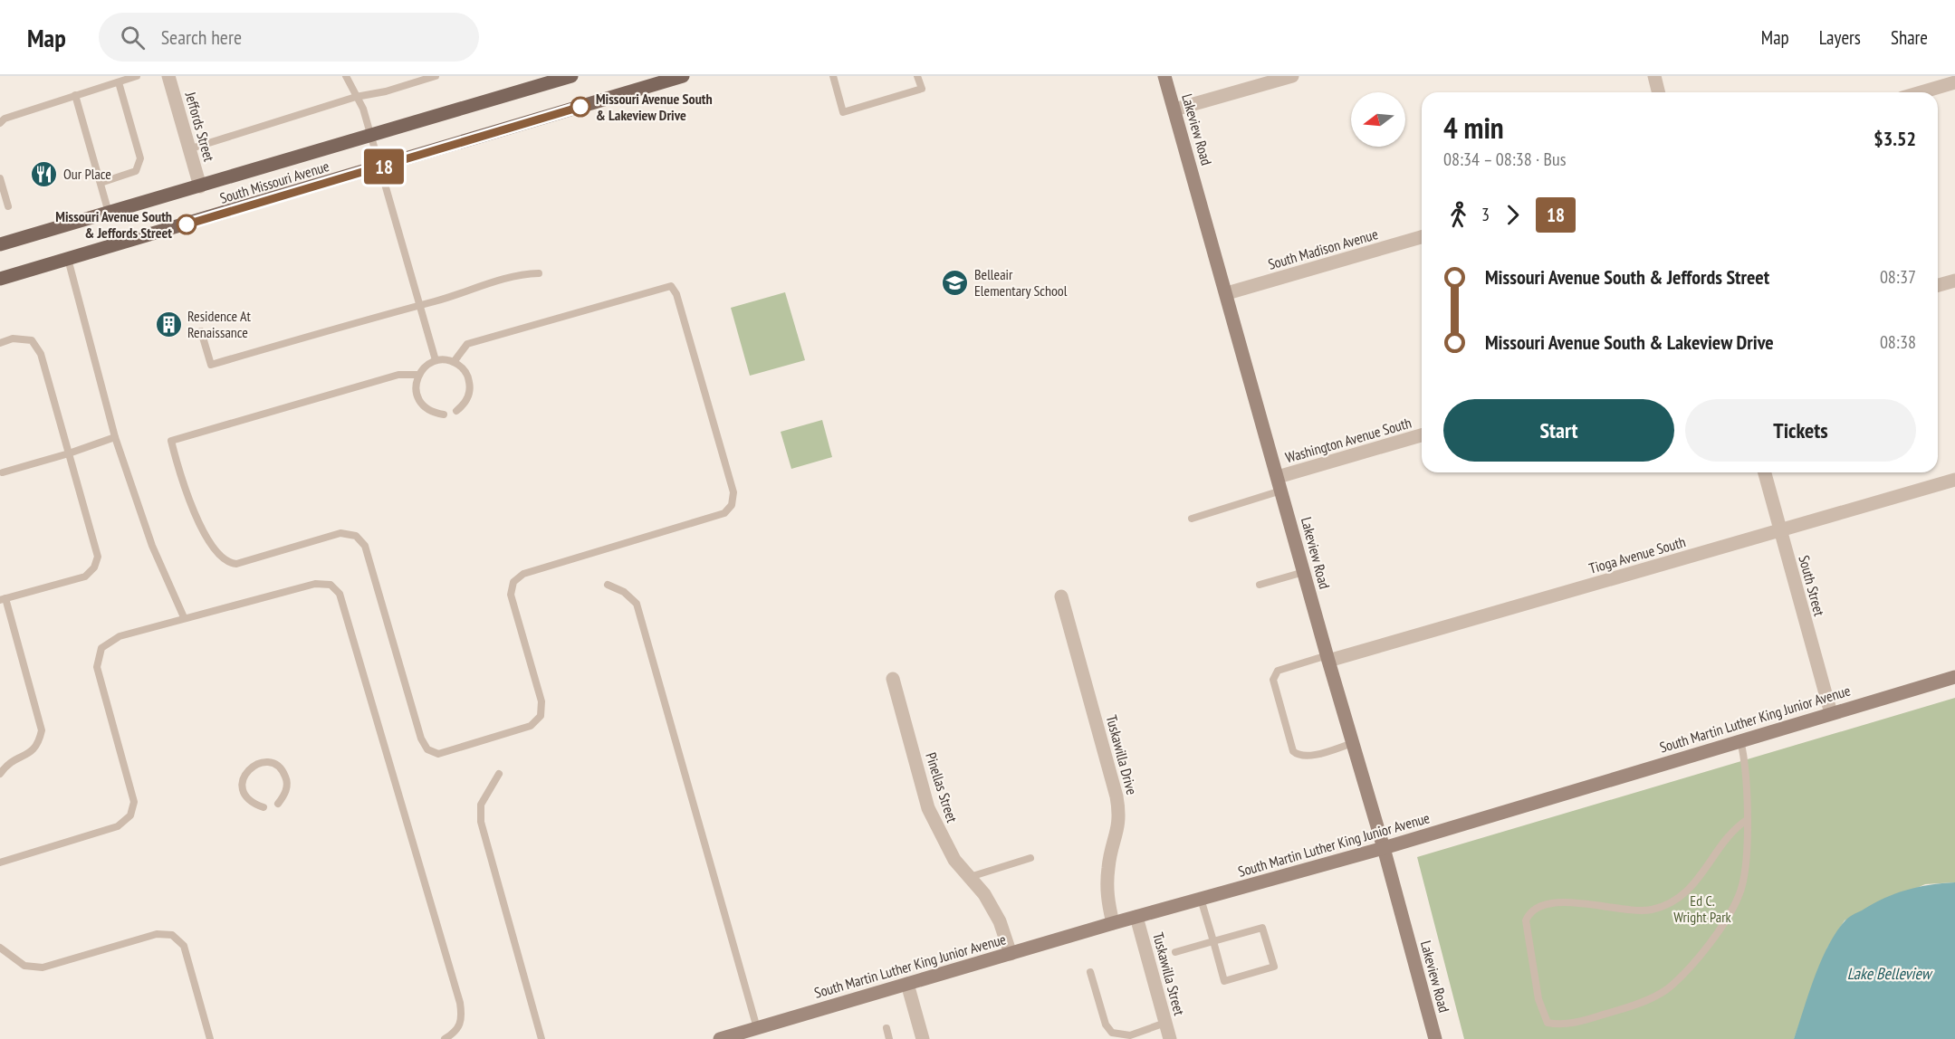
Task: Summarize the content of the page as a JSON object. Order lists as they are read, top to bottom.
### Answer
{
  "streets": {
    "main road": ["South Missouri Avenue"],
    "street": [
      "Jeffords Street",
      "Lakeview Road",
      "South Madison Avenue",
      "Washington Avenue South",
      "Tioga Avenue South",
      "South Street",
      "South Martin Luther King Junior Avenue",
      "Tuskawilla Drive",
      "Pinellas Street",
      "Tuskawilla Street"
    ]
  },
  "crossings": [
    ["Jeffords Street", "South Missouri Avenue"],
    ["Lakeview Road", "South Madison Avenue"],
    ["Lakeview Road", "Washington Avenue South"],
    ["Lakeview Road", "Tioga Avenue South"],
    ["Lakeview Road", "South Martin Luther King Junior Avenue"],
    ["Tioga Avenue South", "South Street"],
    ["South Street", "South Martin Luther King Junior Avenue"],
    ["South Martin Luther King Junior Avenue", "Tuskawilla Drive"],
    ["South Martin Luther King Junior Avenue", "Pinellas Street"],
    ["South Martin Luther King Junior Avenue", "Tuskawilla Street"]
  ],
  "water": ["Lake Belleview"],
  "parks": ["Ed C. Wright Park"],
  "places": {
    "other": ["Missouri Avenue South & Lakeview Drive", "Missouri Avenue South & Jeffords Street"],
    "restaurant": ["Our Place"],
    "school or university": ["Belleair Elementary School"],
    "building": ["Residence At Renaissance"]
  },
  "lines": ["bus line 18"],
  "north": "left",
  "page": {
    "header": "Map",
    "search": "Search here",
    "nav": ["Map", "Layers", "Share"],
    "on_map": "18",
    "heading": ["4 min", "08:34 – 08:38 · Bus", "$3.52"],
    "legs": ["3", "18"],
    "list": [
      {
        "name": "Missouri Avenue South & Jeffords Street",
        "value": "08:37"
      },
      {
        "name": "Missouri Avenue South & Lakeview Drive",
        "value": "08:38"
      }
    ],
    "buttons": ["Start", "Tickets"]
  }
}
